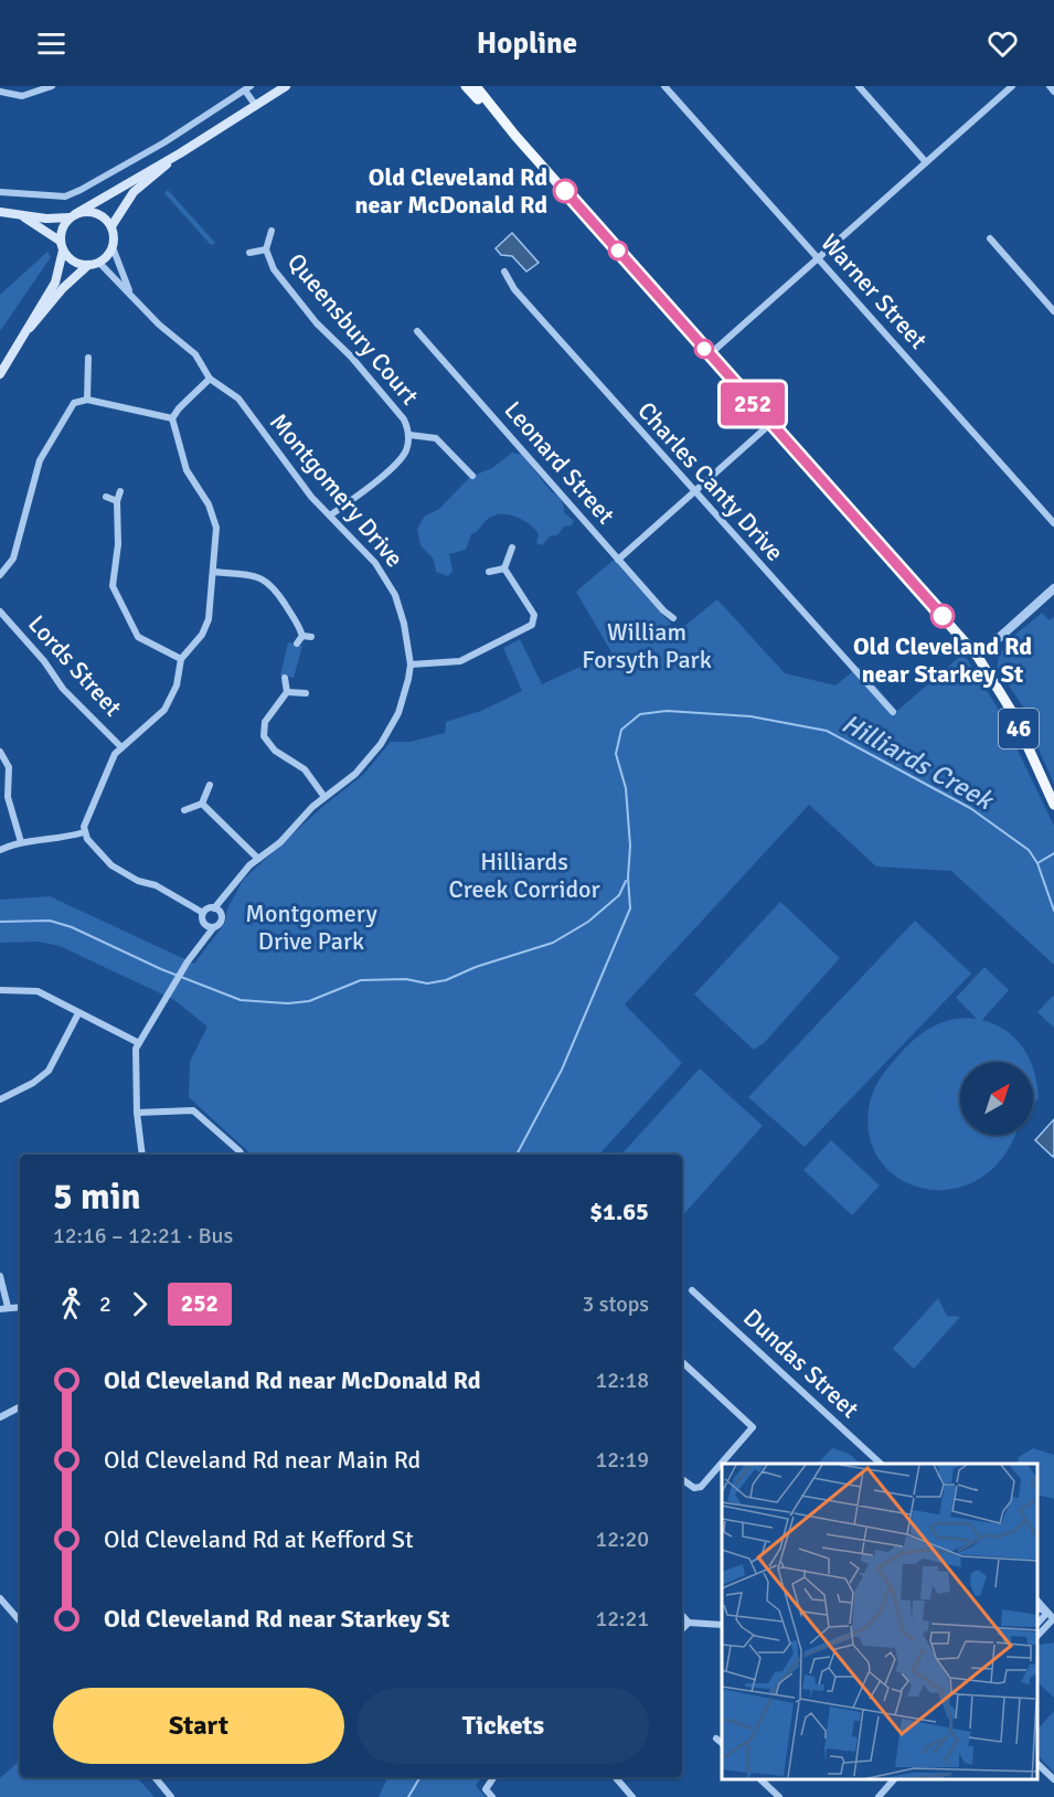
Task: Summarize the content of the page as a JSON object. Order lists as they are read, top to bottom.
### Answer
{
  "streets": {
    "main road": ["46"],
    "street": [
      "Warner Street",
      "Queensbury Court",
      "Leonard Street",
      "Charles Canty Drive",
      "Montgomery Drive",
      "Lords Street",
      "Dundas Street"
    ]
  },
  "crossings": [
    ["Queensbury Court", "Montgomery Drive"]
  ],
  "water": ["Hilliards Creek"],
  "parks": ["William Forsyth Park", "Hilliards Creek Corridor", "Montgomery Drive Park"],
  "places": ["Old Cleveland Rd near McDonald Rd", "Old Cleveland Rd near Starkey St"],
  "lines": ["bus line 252"],
  "north": "top right",
  "page": {
    "header": "Hopline",
    "on_map": "252",
    "heading": ["5 min", "12:16 – 12:21 · Bus", "$1.65"],
    "legs": ["2", "252", "3 stops"],
    "list": [
      {
        "name": "Old Cleveland Rd near McDonald Rd",
        "value": "12:18"
      },
      {
        "name": "Old Cleveland Rd near Main Rd",
        "value": "12:19"
      },
      {
        "name": "Old Cleveland Rd at Kefford St",
        "value": "12:20"
      },
      {
        "name": "Old Cleveland Rd near Starkey St",
        "value": "12:21"
      }
    ],
    "buttons": ["Start", "Tickets"]
  }
}
